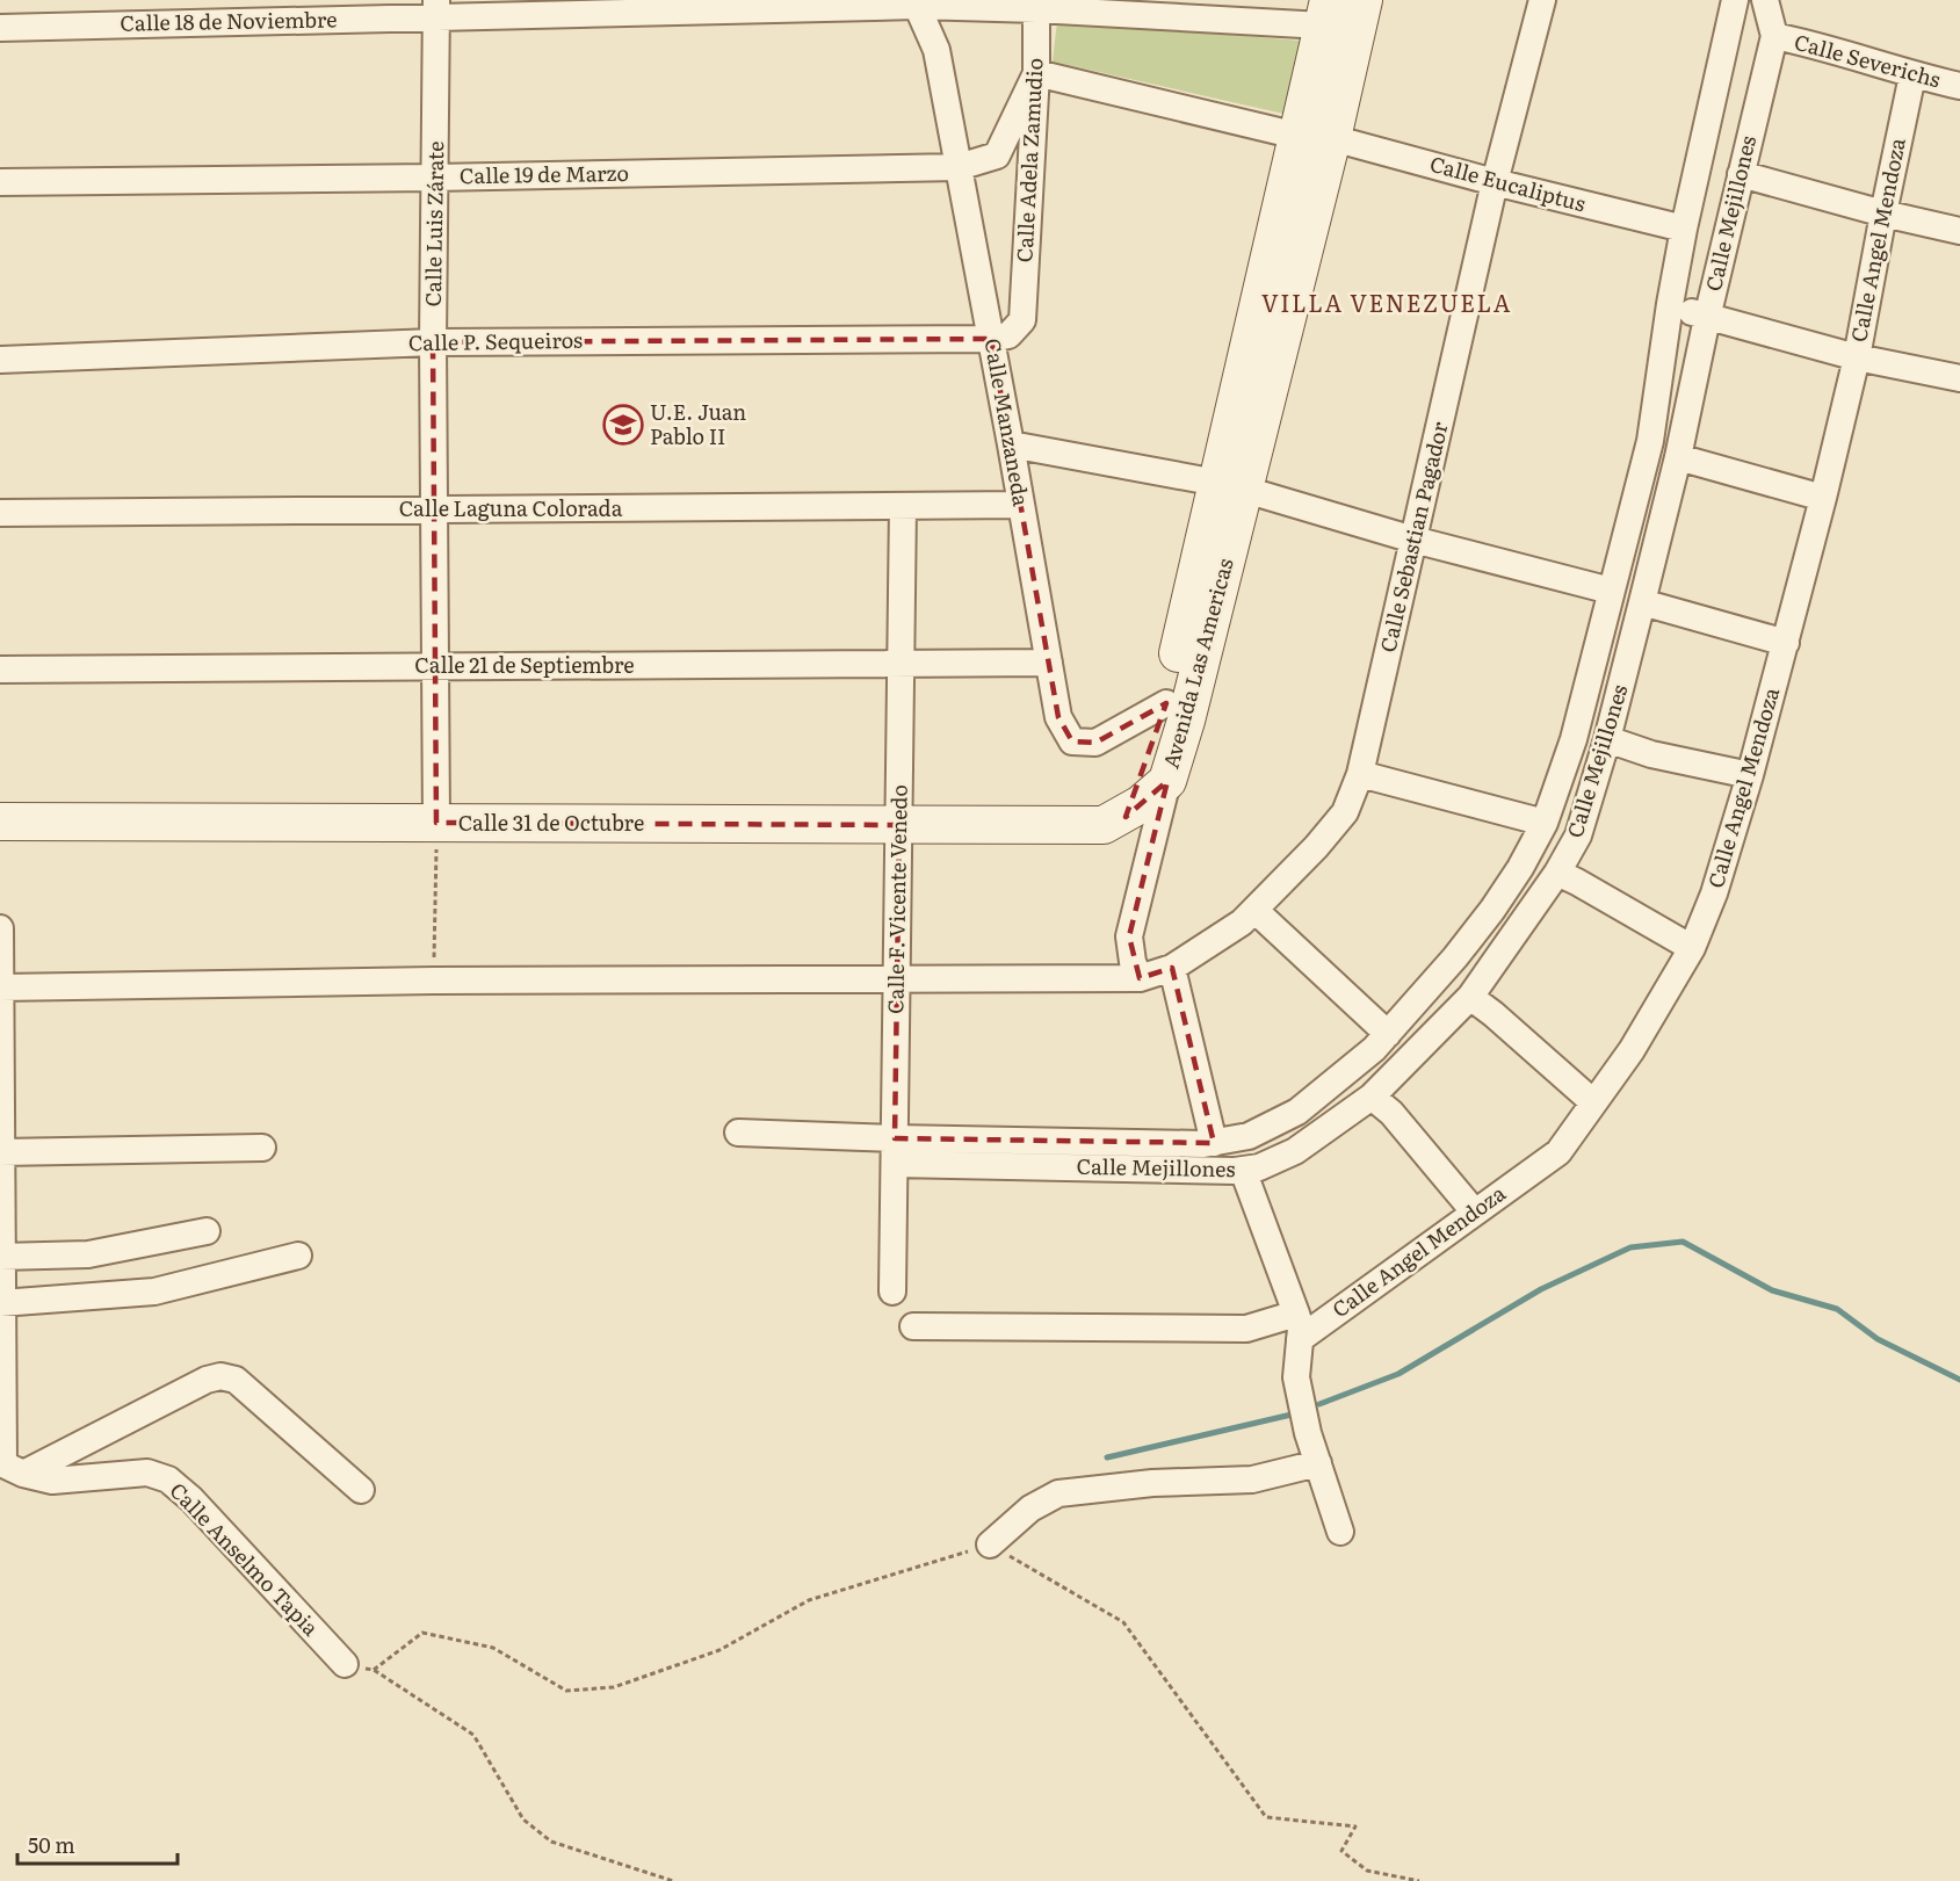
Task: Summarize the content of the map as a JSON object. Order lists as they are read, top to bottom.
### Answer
{
  "streets": {
    "main road": ["Avenida Las Americas", "Calle 31 de Octubre"],
    "street": [
      "Calle 18 de Noviembre",
      "Calle Severichs",
      "Calle Adela Zamudio",
      "Calle 19 de Marzo",
      "Calle Eucaliptus",
      "Calle Mejillones",
      "Calle Luis Zárate",
      "Calle Angel Mendoza",
      "Calle P. Sequeiros",
      "Calle Manzaneda",
      "Calle Laguna Colorada",
      "Calle Sebastian Pagador",
      "Calle 21 de Septiembre",
      "Calle F. Vicente Venedo",
      "Calle Anselmo Tapia"
    ]
  },
  "crossings": [
    ["Calle 18 de Noviembre", "Calle Luis Zárate"],
    ["Calle 18 de Noviembre", "Calle Manzaneda"],
    ["Calle Severichs", "Calle Mejillones"],
    ["Calle Severichs", "Calle Angel Mendoza"],
    ["Calle Adela Zamudio", "Calle 19 de Marzo"],
    ["Calle Adela Zamudio", "Calle Eucaliptus"],
    ["Calle Adela Zamudio", "Calle P. Sequeiros"],
    ["Calle Adela Zamudio", "Calle Manzaneda"],
    ["Calle 19 de Marzo", "Calle Eucaliptus"],
    ["Calle 19 de Marzo", "Calle Luis Zárate"],
    ["Calle 19 de Marzo", "Calle Manzaneda"],
    ["Calle Eucaliptus", "Calle Mejillones"],
    ["Calle Eucaliptus", "Calle Sebastian Pagador"],
    ["Calle Eucaliptus", "Avenida Las Americas"],
    ["Calle Mejillones", "Calle F. Vicente Venedo"],
    ["Calle Luis Zárate", "Calle P. Sequeiros"],
    ["Calle Luis Zárate", "Calle Laguna Colorada"],
    ["Calle Luis Zárate", "Calle 21 de Septiembre"],
    ["Calle Luis Zárate", "Calle 31 de Octubre"],
    ["Calle P. Sequeiros", "Calle Manzaneda"],
    ["Calle Manzaneda", "Calle Laguna Colorada"],
    ["Calle Manzaneda", "Avenida Las Americas"],
    ["Calle Manzaneda", "Calle 21 de Septiembre"],
    ["Calle Laguna Colorada", "Calle F. Vicente Venedo"],
    ["Calle Sebastian Pagador", "Calle F. Vicente Venedo"],
    ["Avenida Las Americas", "Calle 31 de Octubre"],
    ["Calle 21 de Septiembre", "Calle F. Vicente Venedo"],
    ["Calle 31 de Octubre", "Calle F. Vicente Venedo"]
  ],
  "districts": ["VILLA VENEZUELA"],
  "places": {
    "school or university": ["U.E. Juan Pablo II"]
  },
  "scale_bar": "50 m"
}
